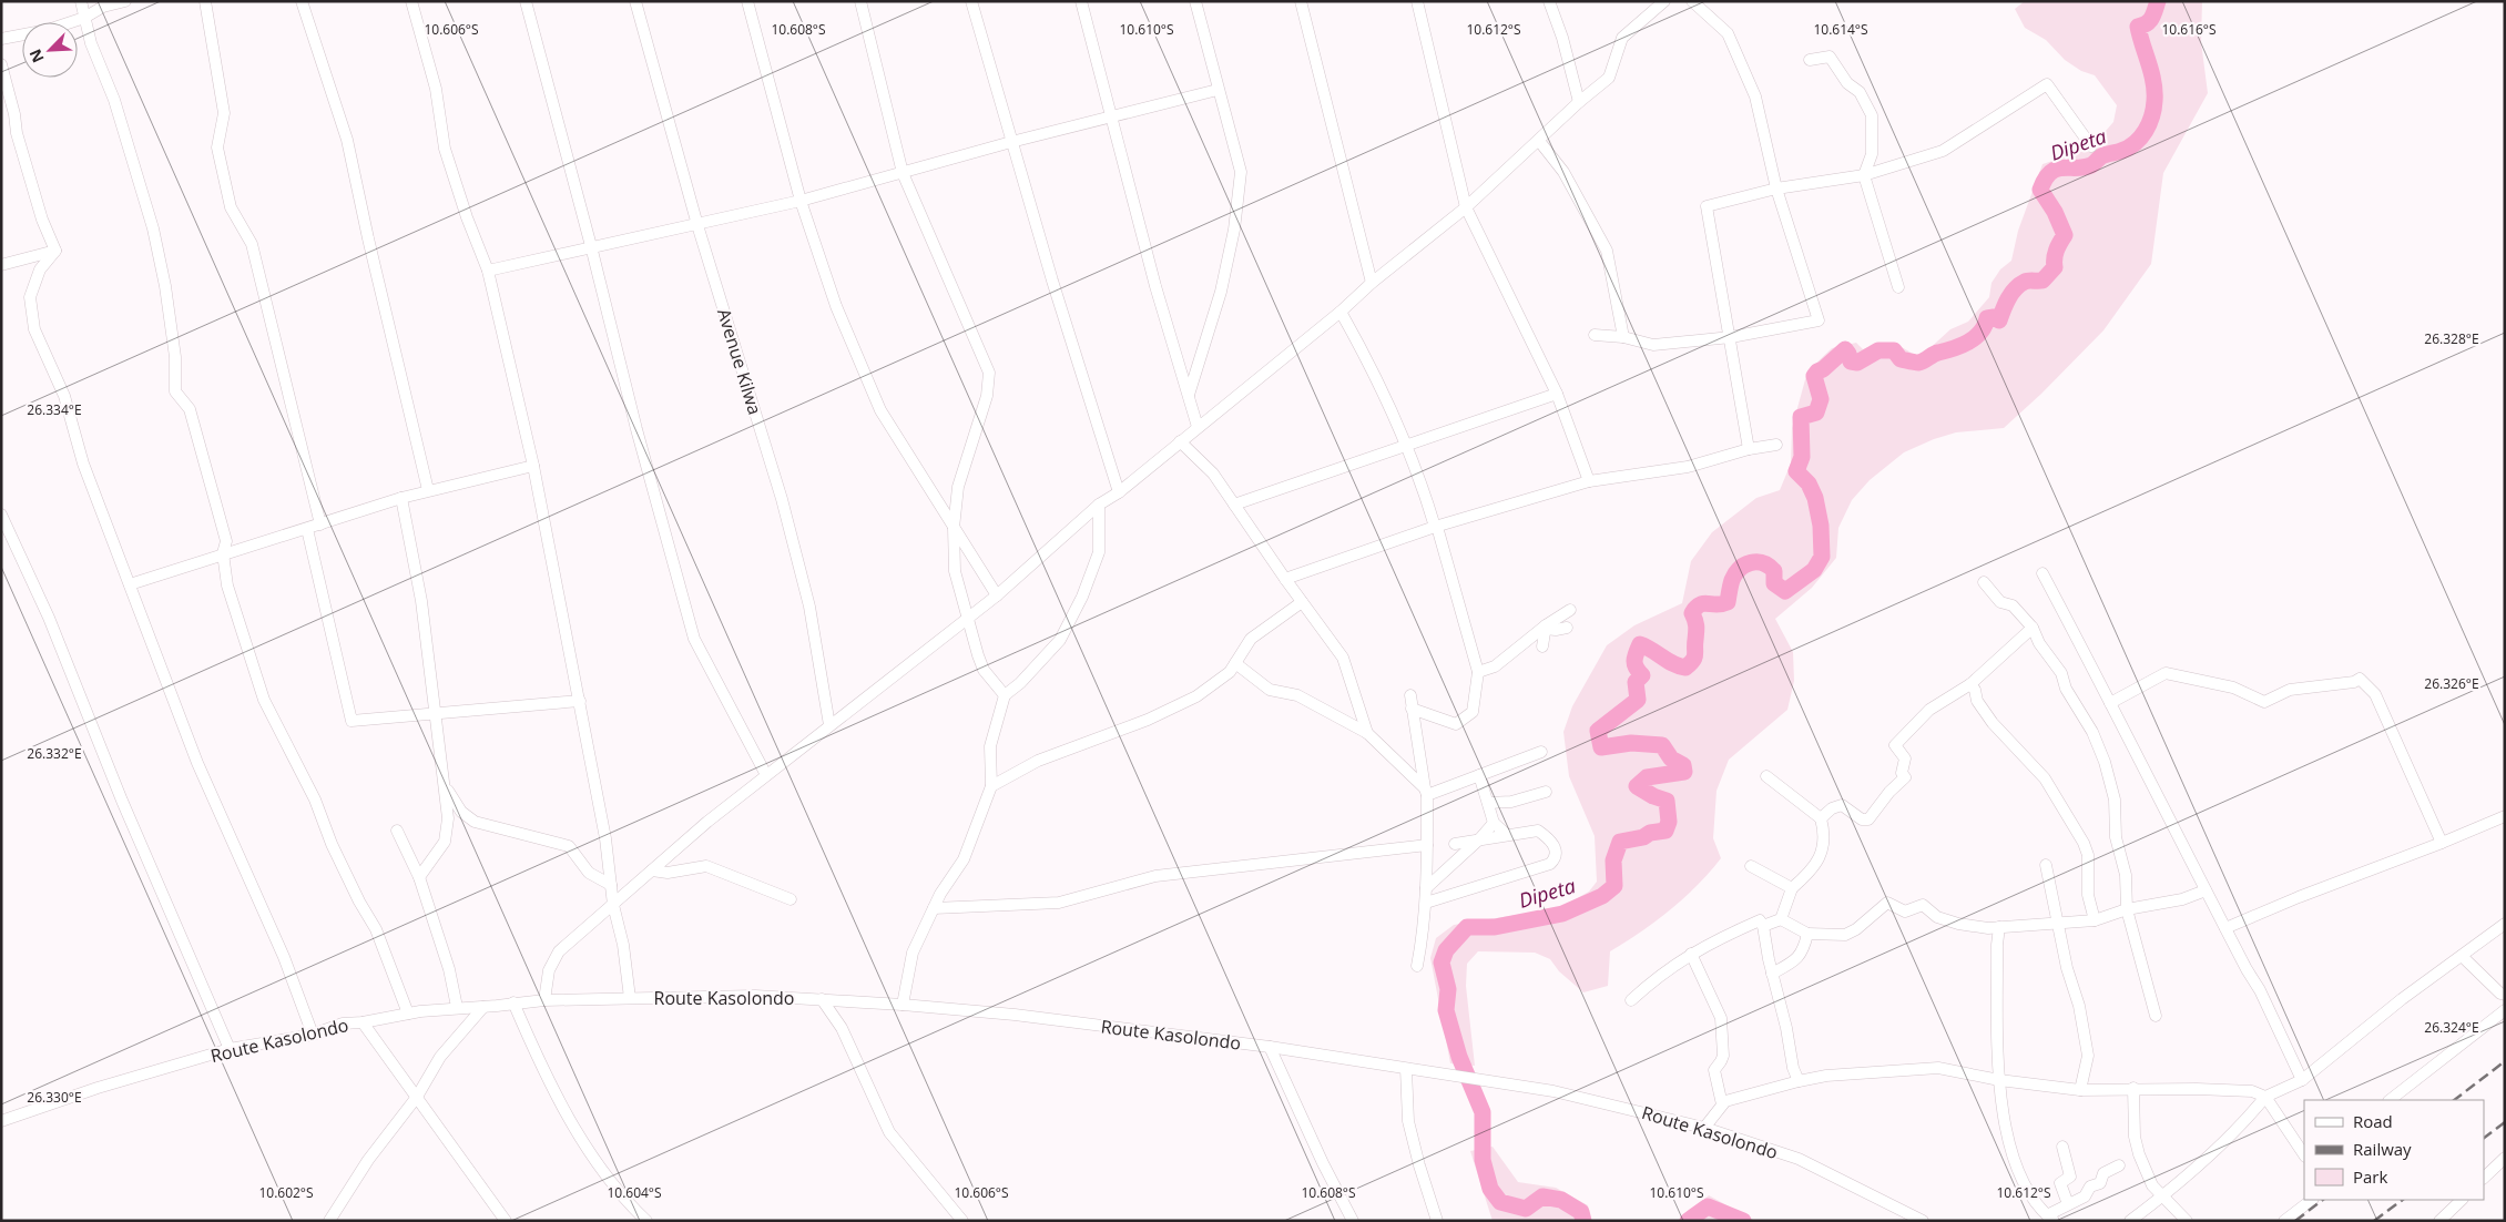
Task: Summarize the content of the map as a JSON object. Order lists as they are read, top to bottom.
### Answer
{
  "streets": {
    "street": ["Avenue Kilwa", "Route Kasolondo"]
  },
  "water": ["Dipeta"],
  "legend": ["Road", "Railway", "Park"],
  "north": "bottom left",
  "coordinates": [
    "10.606°S",
    "10.608°S",
    "10.610°S",
    "10.612°S",
    "10.614°S",
    "10.616°S",
    "26.328°E",
    "26.334°E",
    "26.326°E",
    "26.332°E",
    "26.324°E",
    "26.330°E",
    "10.602°S",
    "10.604°S"
  ]
}
